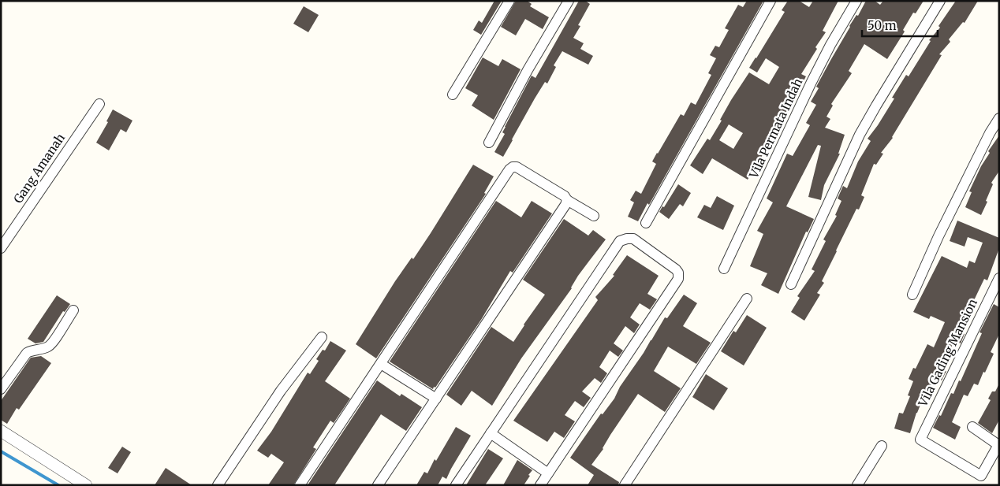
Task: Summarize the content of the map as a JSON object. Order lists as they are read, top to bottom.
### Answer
{
  "streets": {
    "street": ["Vila Permata Indah", "Gang Amanah", "Vila Gading Mansion"]
  },
  "scale_bar": "50 m"
}
